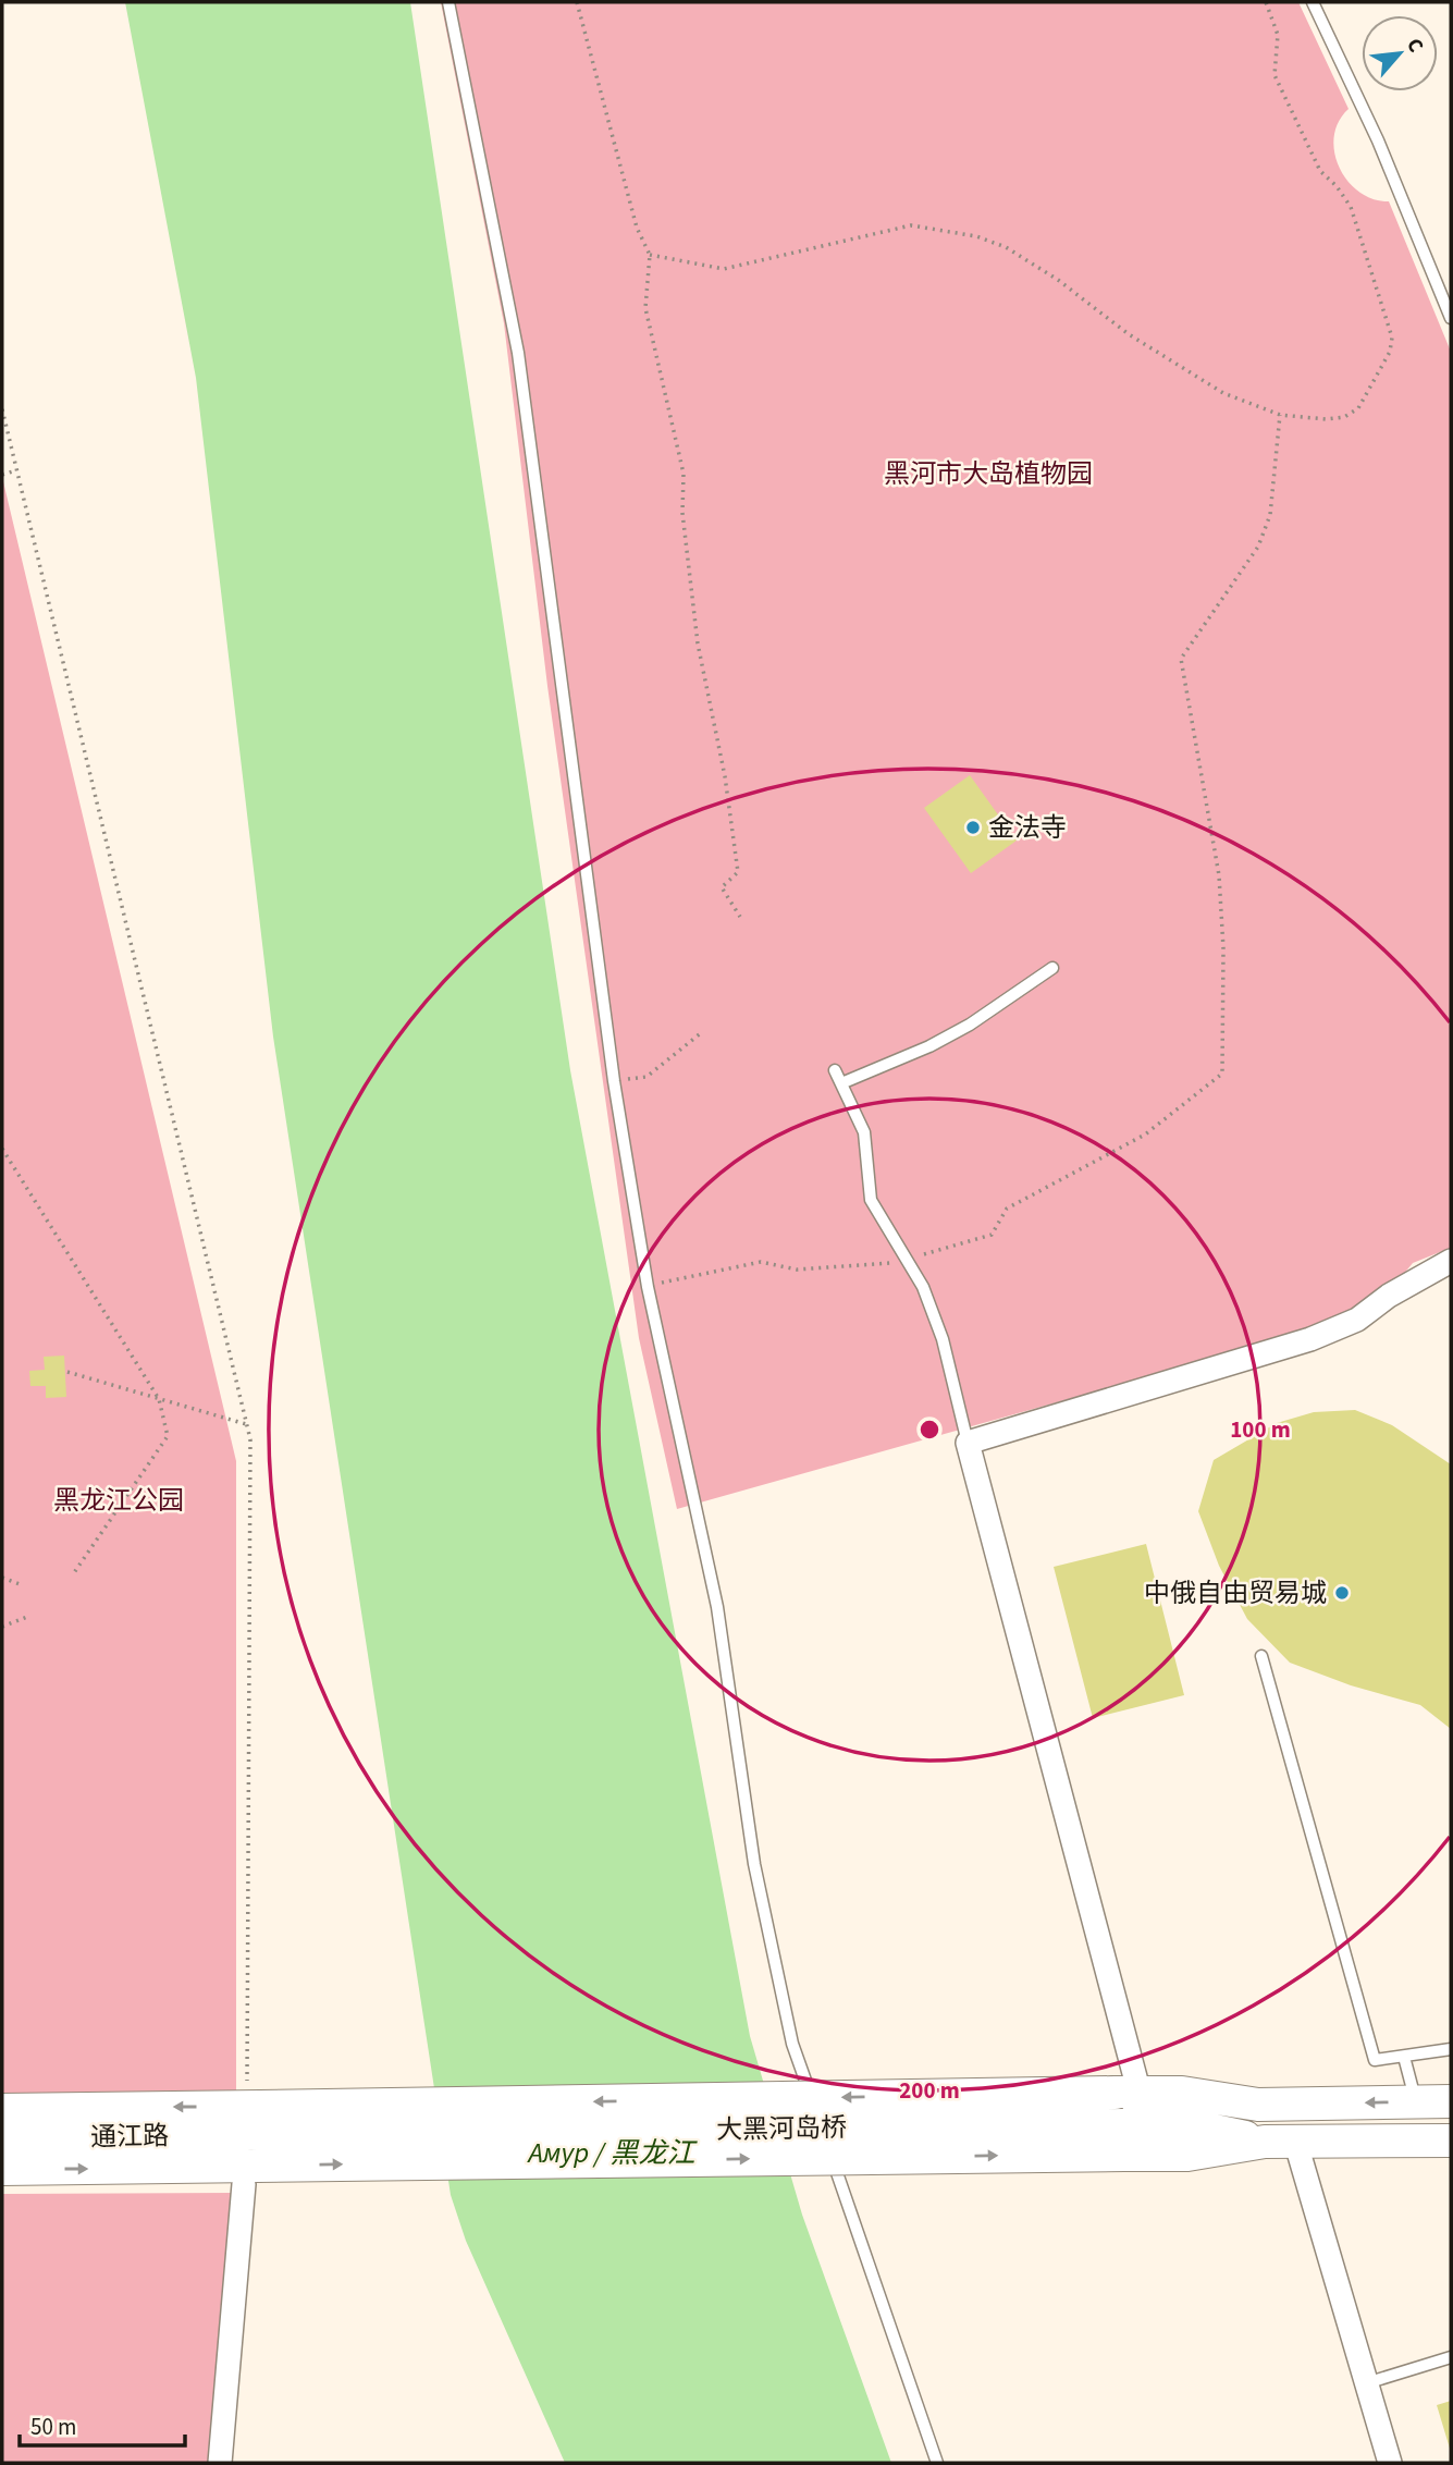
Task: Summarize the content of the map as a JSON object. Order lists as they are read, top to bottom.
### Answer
{
  "streets": {
    "main road": ["大黑河岛桥", "通江路"]
  },
  "crossings": [
    ["大黑河岛桥", "通江路"]
  ],
  "water": ["Амур / 黑龙江"],
  "parks": ["黑河市大岛植物园", "黑龙江公园"],
  "places": ["金法寺", "中俄自由贸易城"],
  "scale_bar": "50 m",
  "north": "top right",
  "rings": ["100 m", "200 m"]
}
